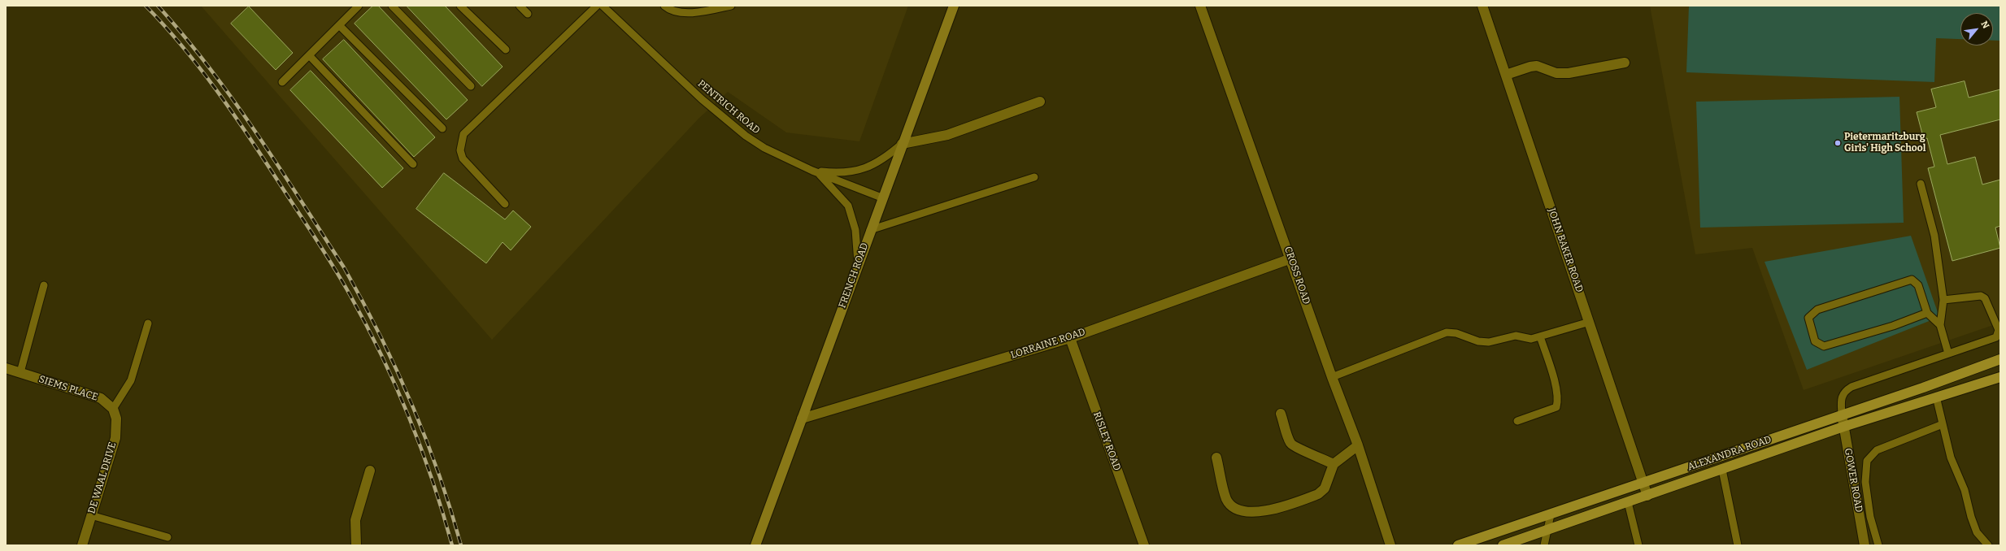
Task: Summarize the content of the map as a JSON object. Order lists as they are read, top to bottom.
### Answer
{
  "streets": {
    "main road": ["ALEXANDRA ROAD"],
    "street": [
      "JOHN BAKER ROAD",
      "FRENCH ROAD",
      "CROSS ROAD",
      "LORRAINE ROAD",
      "SIEMS PLACE",
      "RISLEY ROAD",
      "DE WAAL DRIVE",
      "GOWER ROAD"
    ],
    "lane": ["PENTRICH ROAD"]
  },
  "crossings": [
    ["PENTRICH ROAD", "FRENCH ROAD"],
    ["JOHN BAKER ROAD", "ALEXANDRA ROAD"],
    ["FRENCH ROAD", "LORRAINE ROAD"],
    ["CROSS ROAD", "LORRAINE ROAD"],
    ["LORRAINE ROAD", "RISLEY ROAD"],
    ["SIEMS PLACE", "DE WAAL DRIVE"],
    ["ALEXANDRA ROAD", "GOWER ROAD"]
  ],
  "places": ["Pietermaritzburg Girls' High School"],
  "north": "top right"
}
